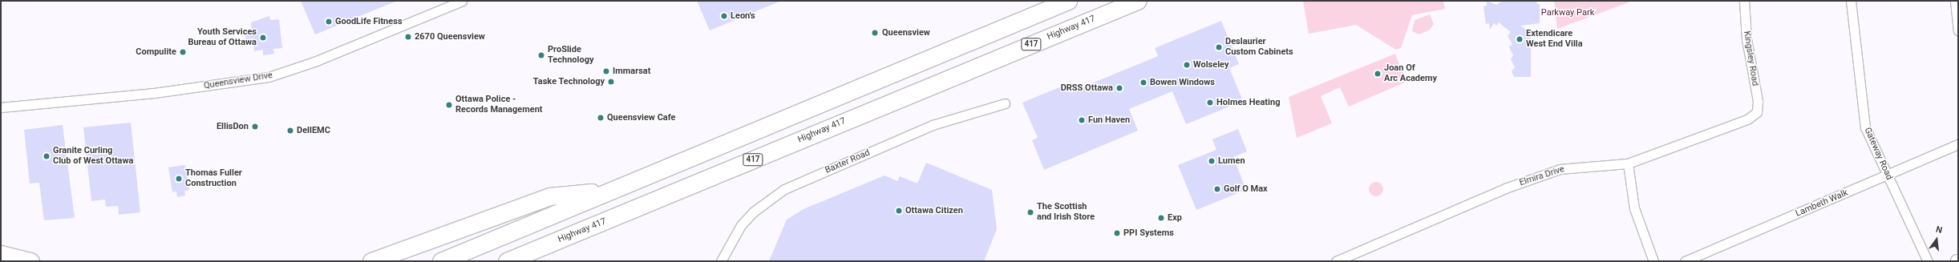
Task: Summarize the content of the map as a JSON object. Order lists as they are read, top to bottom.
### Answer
{
  "streets": {
    "highway": ["Highway 417", "417"],
    "street": [
      "Kingsley Road",
      "Queensview Drive",
      "Gateway Road",
      "Baxter Road",
      "Elmira Drive",
      "Lambeth Walk"
    ]
  },
  "crossings": [
    ["Kingsley Road", "Elmira Drive"],
    ["Gateway Road", "Lambeth Walk"]
  ],
  "parks": ["Parkway Park"],
  "places": [
    "Leon's",
    "GoodLife Fitness",
    "Queensview",
    "2670 Queensview",
    "Youth Services Bureau of Ottawa",
    "Extendicare West End Villa",
    "Deslaurier Custom Cabinets",
    "Compulite",
    "ProSlide Technology",
    "Wolseley",
    "Immarsat",
    "Joan Of Arc Academy",
    "Taske Technology",
    "Bowen Windows",
    "DRSS Ottawa",
    "Holmes Heating",
    "Ottawa Police - Records Management",
    "Queensview Cafe",
    "Fun Haven",
    "EllisDon",
    "DellEMC",
    "Granite Curling Club of West Ottawa",
    "Lumen",
    "Thomas Fuller Construction",
    "Golf O Max",
    "Ottawa Citizen",
    "The Scottish and Irish Store",
    "Exp",
    "PPI Systems"
  ],
  "north": "top"
}
